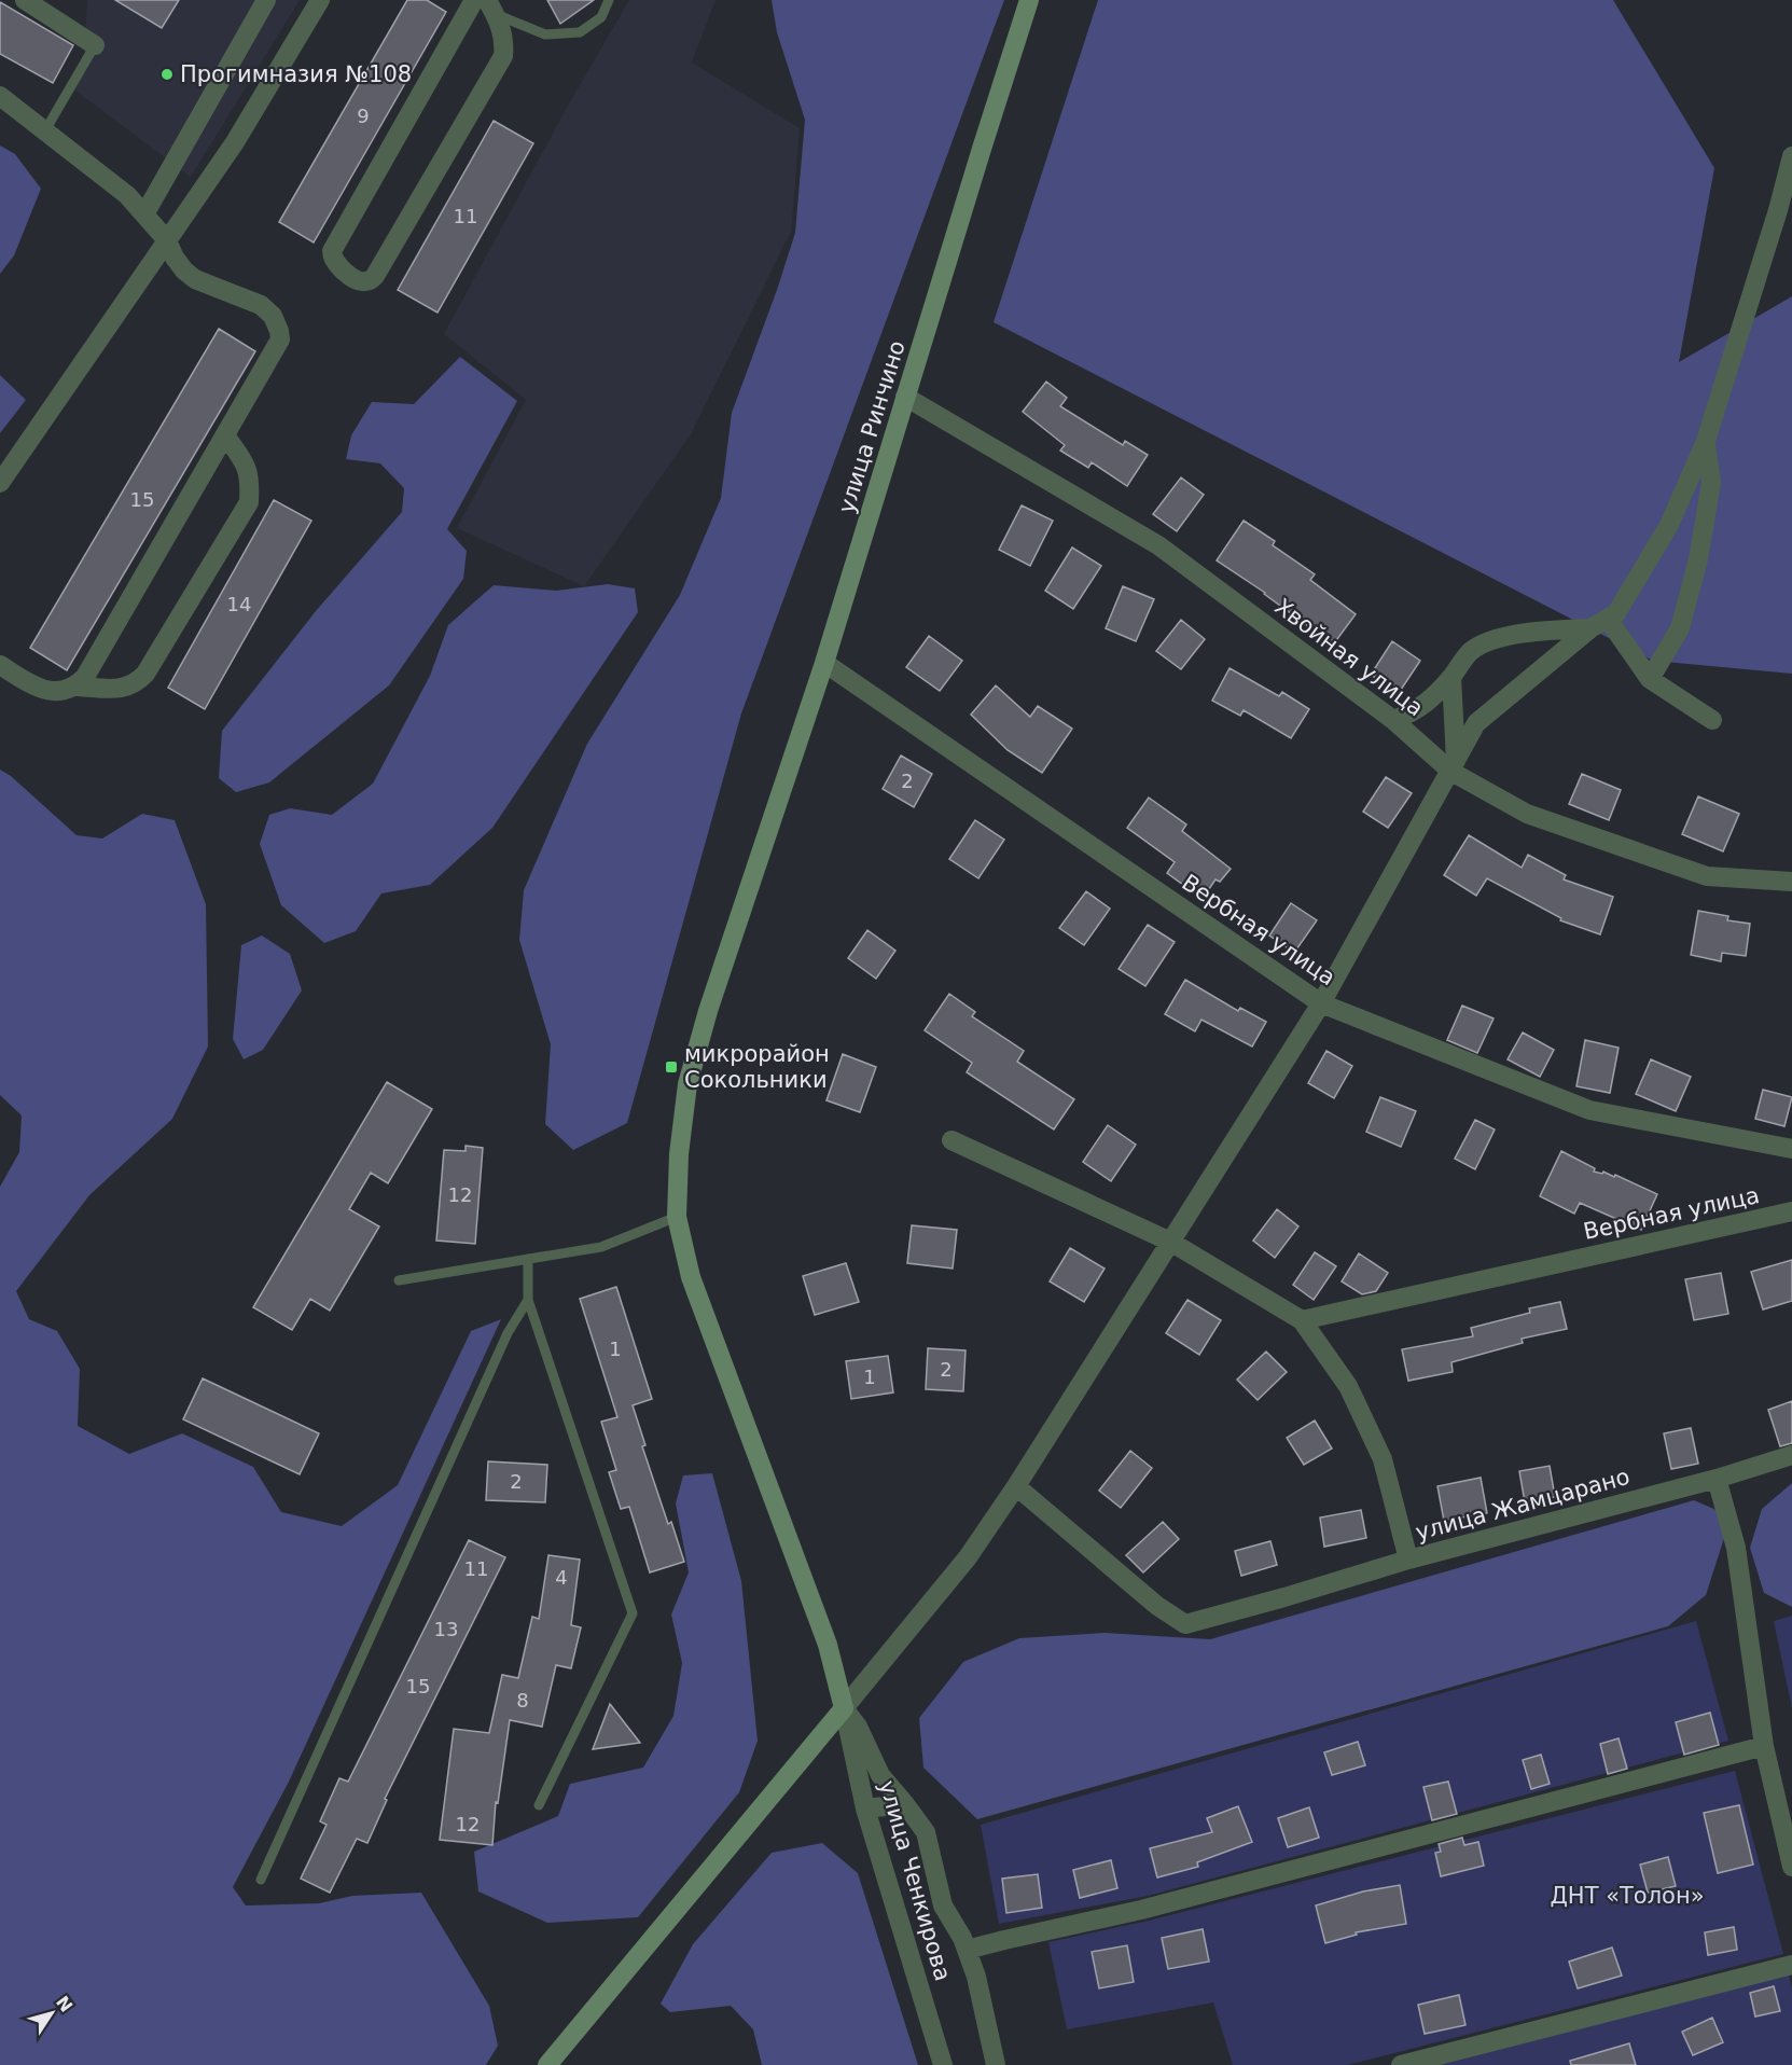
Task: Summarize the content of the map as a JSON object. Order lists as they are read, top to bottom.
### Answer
{
  "streets": {
    "street": [
      "улица Ринчино",
      "Хвойная улица",
      "Вербная улица",
      "улица Жамцарано",
      "улица Ченкирова"
    ]
  },
  "crossings": [
    ["улица Ринчино", "Хвойная улица"],
    ["улица Ринчино", "Вербная улица"],
    ["улица Ринчино", "улица Ченкирова"],
    ["Вербная улица", "улица Жамцарано"]
  ],
  "parks": ["ДНТ «Толон»"],
  "places": {
    "other": ["Прогимназия №108"],
    "transit": ["микрорайон Сокольники"]
  },
  "house_numbers": [
    "9",
    "11",
    "15",
    "14",
    "2",
    "12",
    "1",
    "2",
    "1",
    "2",
    "11",
    "4",
    "13",
    "15",
    "8",
    "12"
  ],
  "north": "top right"
}
